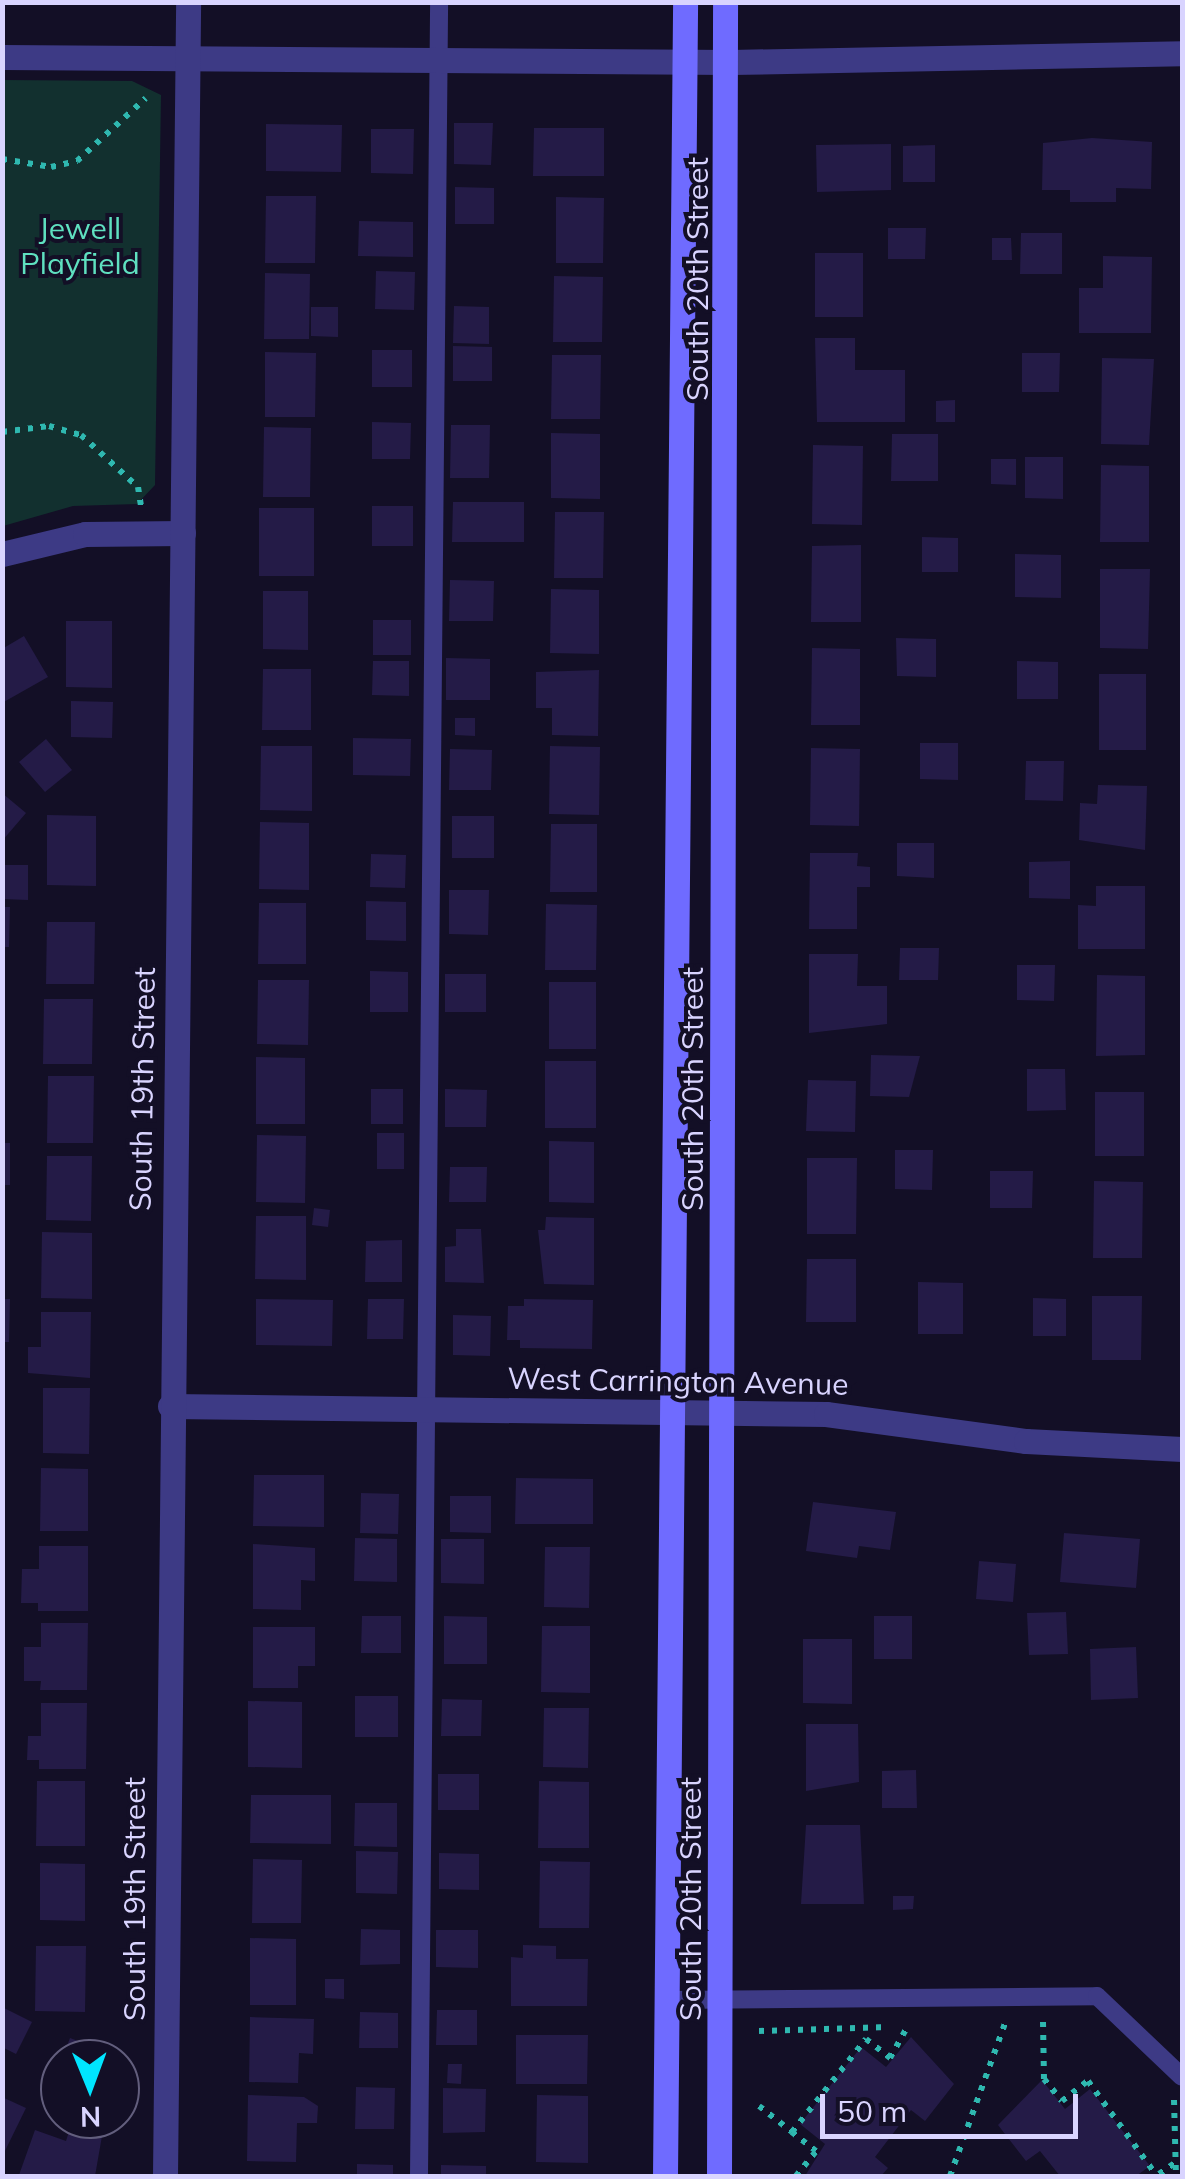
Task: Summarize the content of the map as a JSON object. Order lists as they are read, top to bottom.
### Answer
{
  "streets": {
    "street": ["South 20th Street", "South 19th Street", "West Carrington Avenue"]
  },
  "crossings": [
    ["South 20th Street", "West Carrington Avenue"],
    ["South 19th Street", "West Carrington Avenue"]
  ],
  "parks": ["Jewell Playfield"],
  "scale_bar": "50 m",
  "north": "bottom"
}
